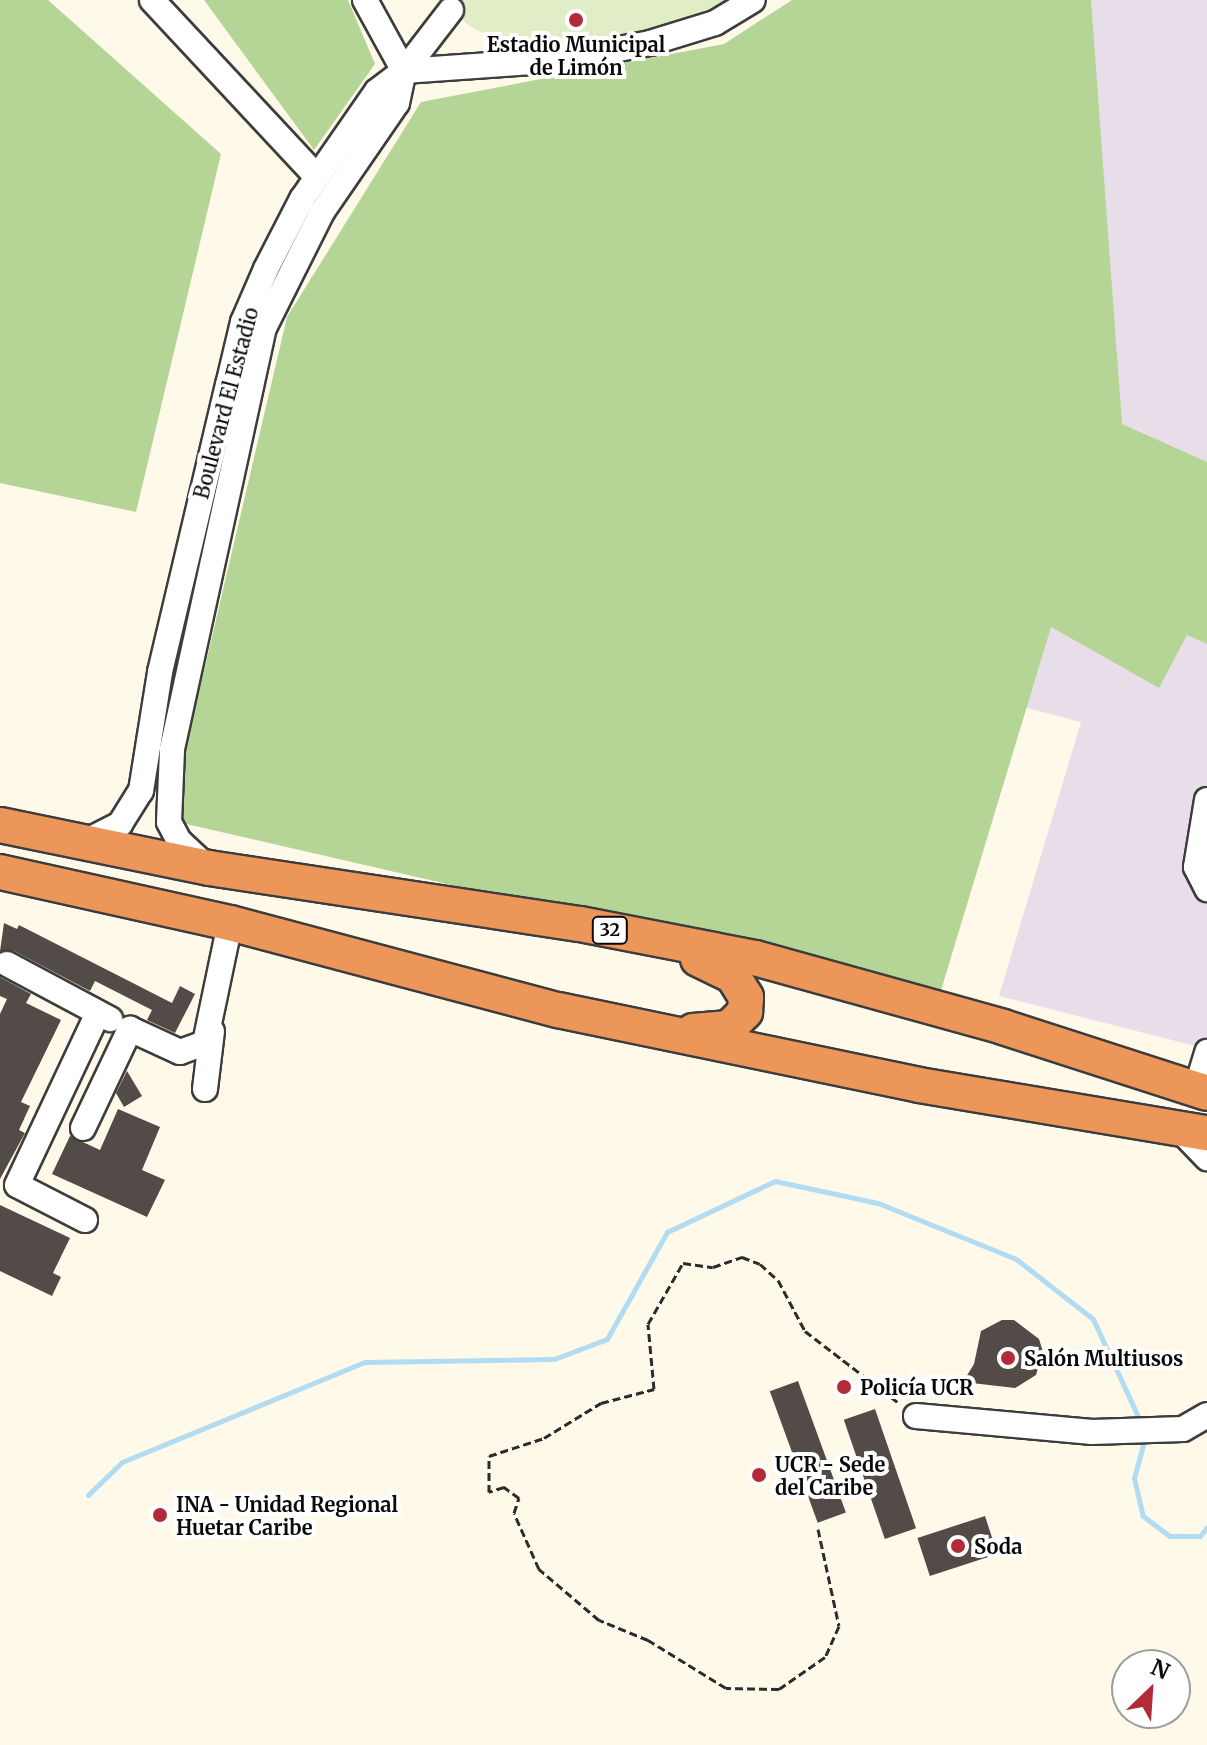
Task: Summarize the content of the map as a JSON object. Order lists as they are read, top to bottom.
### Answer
{
  "streets": {
    "highway": ["32"],
    "street": ["Boulevard El Estadio"]
  },
  "crossings": [
    ["Boulevard El Estadio", "32"]
  ],
  "places": [
    "Estadio Municipal de Limón",
    "Salón Multiusos",
    "Policía UCR",
    "UCR - Sede del Caribe",
    "INA - Unidad Regional Huetar Caribe",
    "Soda"
  ],
  "north": "top right"
}
